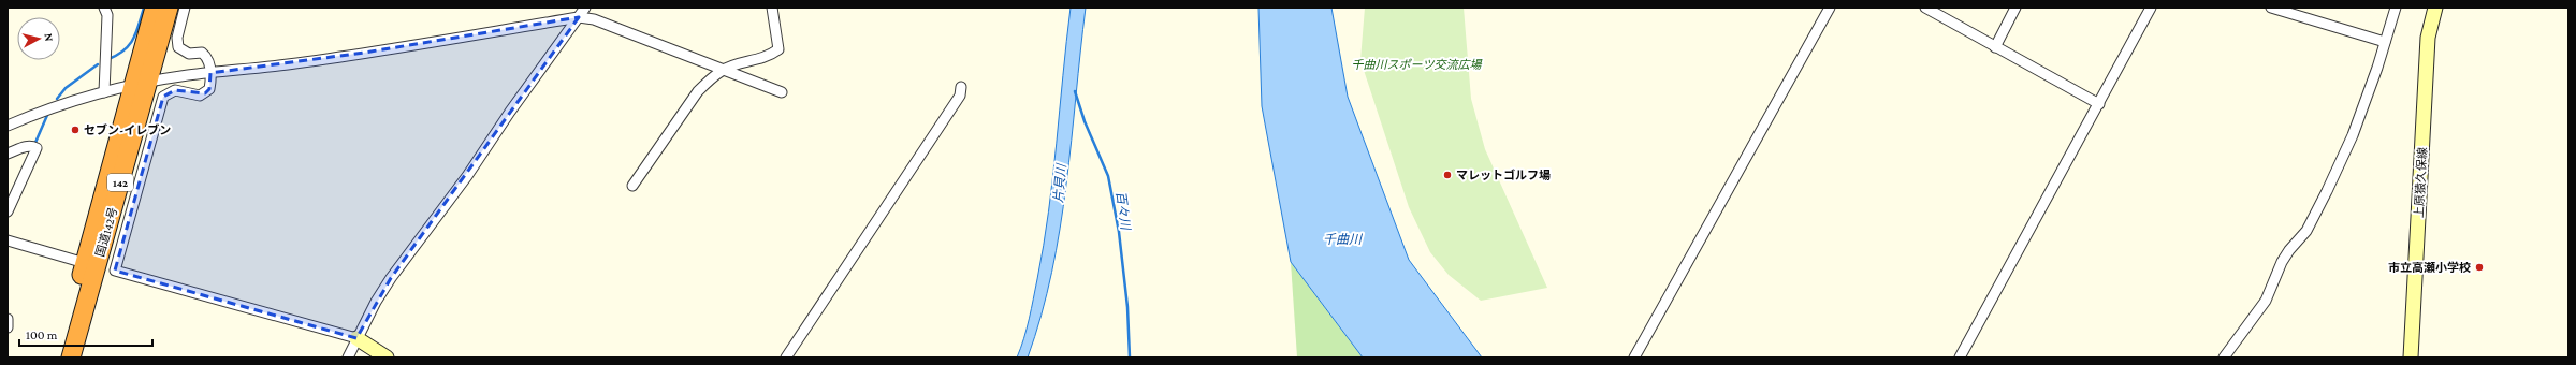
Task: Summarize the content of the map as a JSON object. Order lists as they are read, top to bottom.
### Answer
{
  "streets": {
    "highway": ["142", "国道142号"],
    "main road": ["上原猿久保線"]
  },
  "water": ["片貝川", "百々川", "千曲川"],
  "parks": ["千曲川スポーツ交流広場"],
  "places": ["セブン-イレブン", "マレットゴルフ場", "市立高瀬小学校"],
  "scale_bar": "100 m",
  "north": "right"
}
